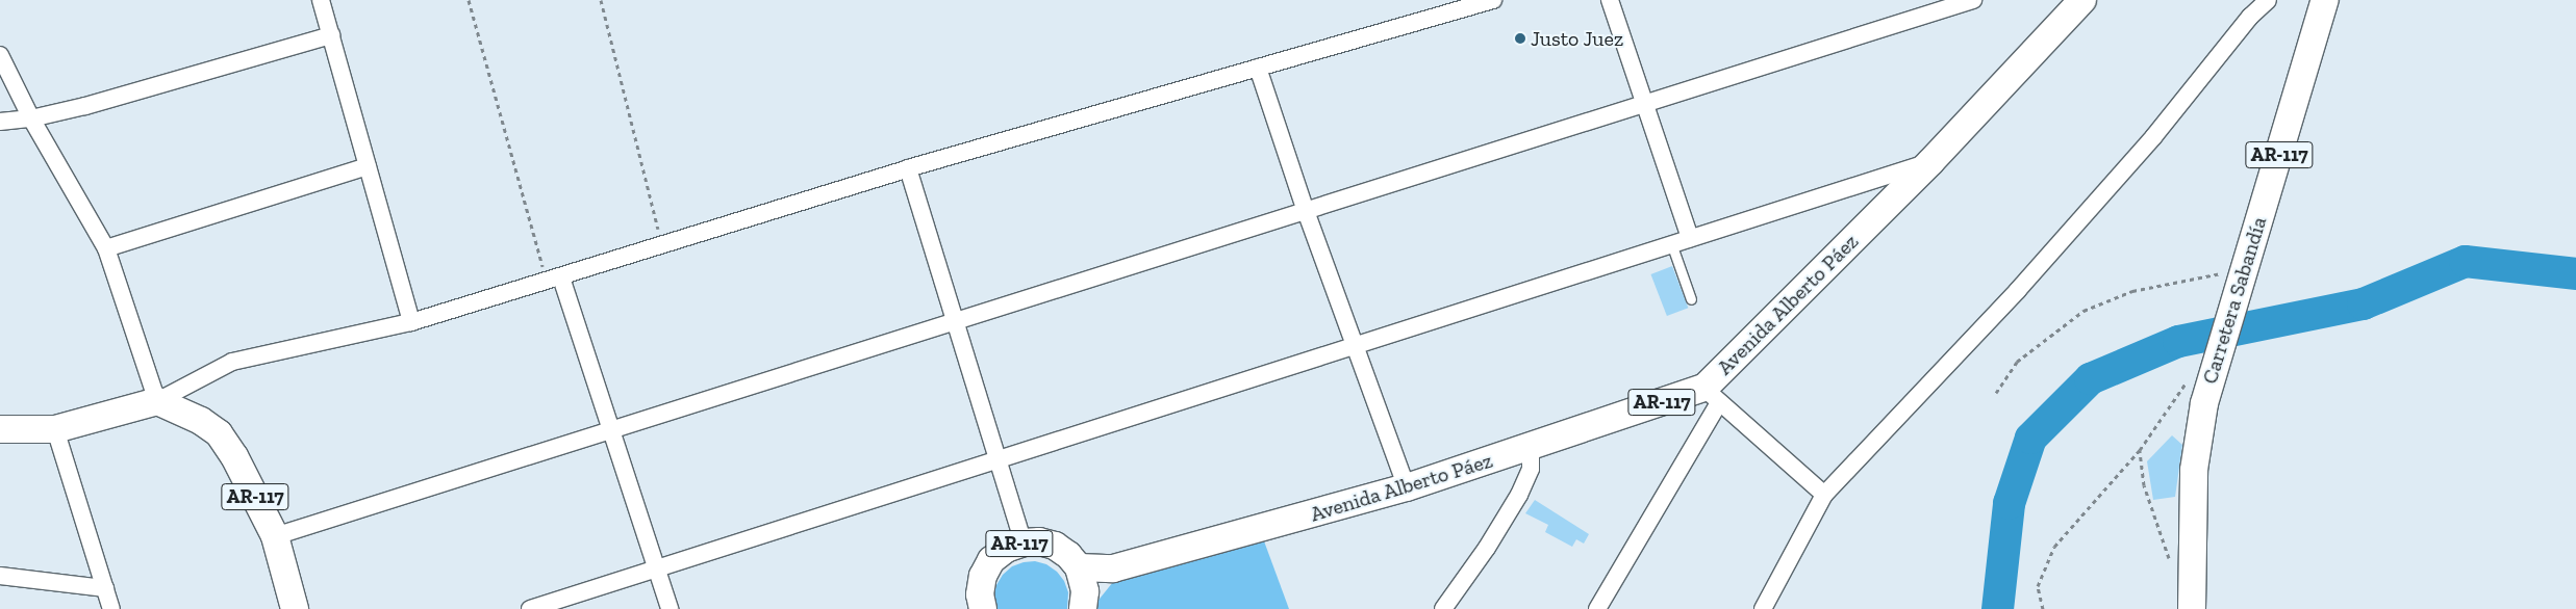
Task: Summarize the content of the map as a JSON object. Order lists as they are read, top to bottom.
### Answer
{
  "streets": {
    "main road": ["AR-117", "Carretera Sabandía", "Avenida Alberto Páez"]
  },
  "crossings": [
    ["AR-117", "Avenida Alberto Páez"]
  ],
  "places": ["Justo Juez"]
}
